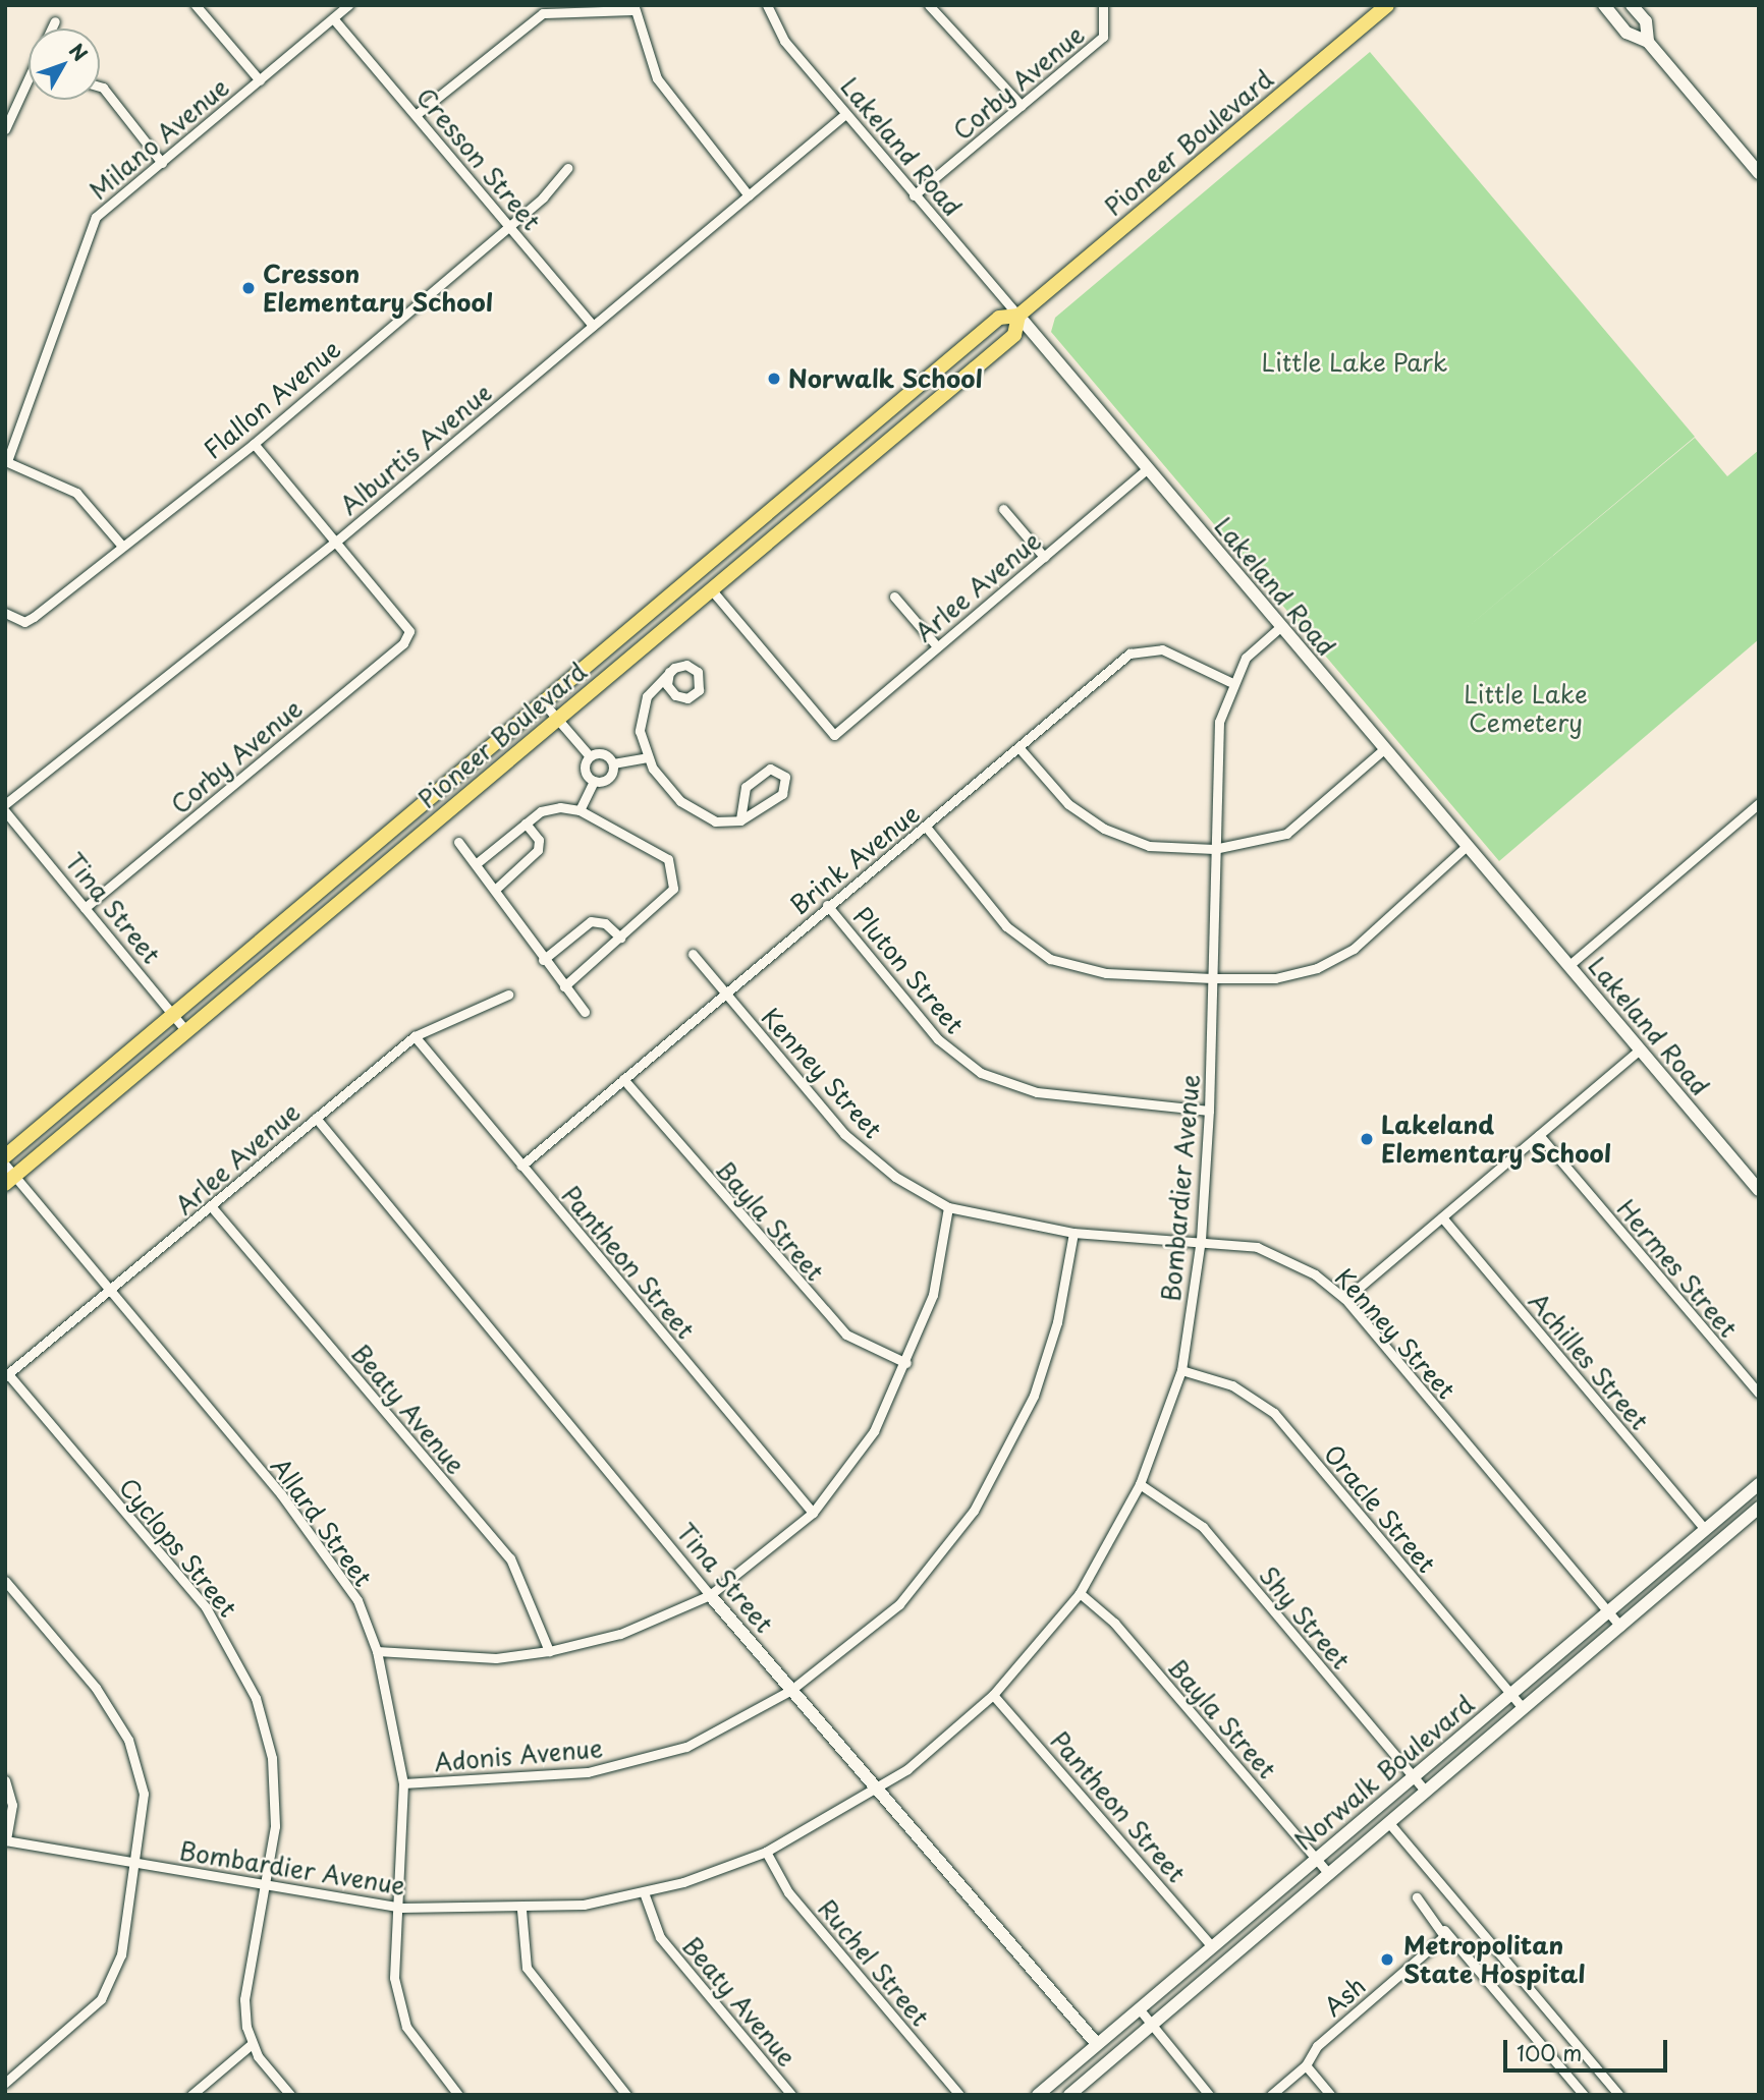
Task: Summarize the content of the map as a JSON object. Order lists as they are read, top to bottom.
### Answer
{
  "streets": {
    "main road": [
      "Pioneer Boulevard",
      "Lakeland Road",
      "Tina Street",
      "Norwalk Boulevard"
    ],
    "street": [
      "Corby Avenue",
      "Milano Avenue",
      "Cresson Street",
      "Flallon Avenue",
      "Alburtis Avenue",
      "Arlee Avenue",
      "Brink Avenue",
      "Pluton Street",
      "Kenney Street",
      "Bombardier Avenue",
      "Bayla Street",
      "Pantheon Street",
      "Hermes Street",
      "Achilles Street",
      "Beaty Avenue",
      "Oracle Street",
      "Allard Street",
      "Cyclops Street",
      "Shy Street",
      "Adonis Avenue",
      "Ruchel Street",
      "Ash"
    ]
  },
  "crossings": [
    ["Corby Avenue", "Lakeland Road"],
    ["Corby Avenue", "Alburtis Avenue"],
    ["Corby Avenue", "Tina Street"],
    ["Milano Avenue", "Cresson Street"],
    ["Pioneer Boulevard", "Lakeland Road"],
    ["Pioneer Boulevard", "Arlee Avenue"],
    ["Pioneer Boulevard", "Tina Street"],
    ["Pioneer Boulevard", "Allard Street"],
    ["Lakeland Road", "Alburtis Avenue"],
    ["Lakeland Road", "Arlee Avenue"],
    ["Lakeland Road", "Bombardier Avenue"],
    ["Cresson Street", "Flallon Avenue"],
    ["Cresson Street", "Alburtis Avenue"],
    ["Arlee Avenue", "Tina Street"],
    ["Arlee Avenue", "Pantheon Street"],
    ["Arlee Avenue", "Beaty Avenue"],
    ["Arlee Avenue", "Allard Street"],
    ["Arlee Avenue", "Cyclops Street"],
    ["Brink Avenue", "Pluton Street"],
    ["Brink Avenue", "Kenney Street"],
    ["Brink Avenue", "Bombardier Avenue"],
    ["Brink Avenue", "Bayla Street"],
    ["Brink Avenue", "Pantheon Street"],
    ["Tina Street", "Bombardier Avenue"],
    ["Tina Street", "Adonis Avenue"],
    ["Tina Street", "Norwalk Boulevard"],
    ["Pluton Street", "Bombardier Avenue"],
    ["Kenney Street", "Bombardier Avenue"],
    ["Kenney Street", "Adonis Avenue"],
    ["Kenney Street", "Norwalk Boulevard"],
    ["Bombardier Avenue", "Bayla Street"],
    ["Bombardier Avenue", "Pantheon Street"],
    ["Bombardier Avenue", "Beaty Avenue"],
    ["Bombardier Avenue", "Oracle Street"],
    ["Bombardier Avenue", "Allard Street"],
    ["Bombardier Avenue", "Cyclops Street"],
    ["Bombardier Avenue", "Shy Street"],
    ["Bombardier Avenue", "Ruchel Street"],
    ["Bayla Street", "Norwalk Boulevard"],
    ["Pantheon Street", "Norwalk Boulevard"],
    ["Achilles Street", "Norwalk Boulevard"],
    ["Oracle Street", "Norwalk Boulevard"],
    ["Allard Street", "Adonis Avenue"],
    ["Shy Street", "Norwalk Boulevard"]
  ],
  "parks": ["Little Lake Park", "Little Lake Cemetery"],
  "places": [
    "Cresson Elementary School",
    "Norwalk School",
    "Lakeland Elementary School",
    "Metropolitan State Hospital"
  ],
  "scale_bar": "100 m",
  "north": "top right"
}
